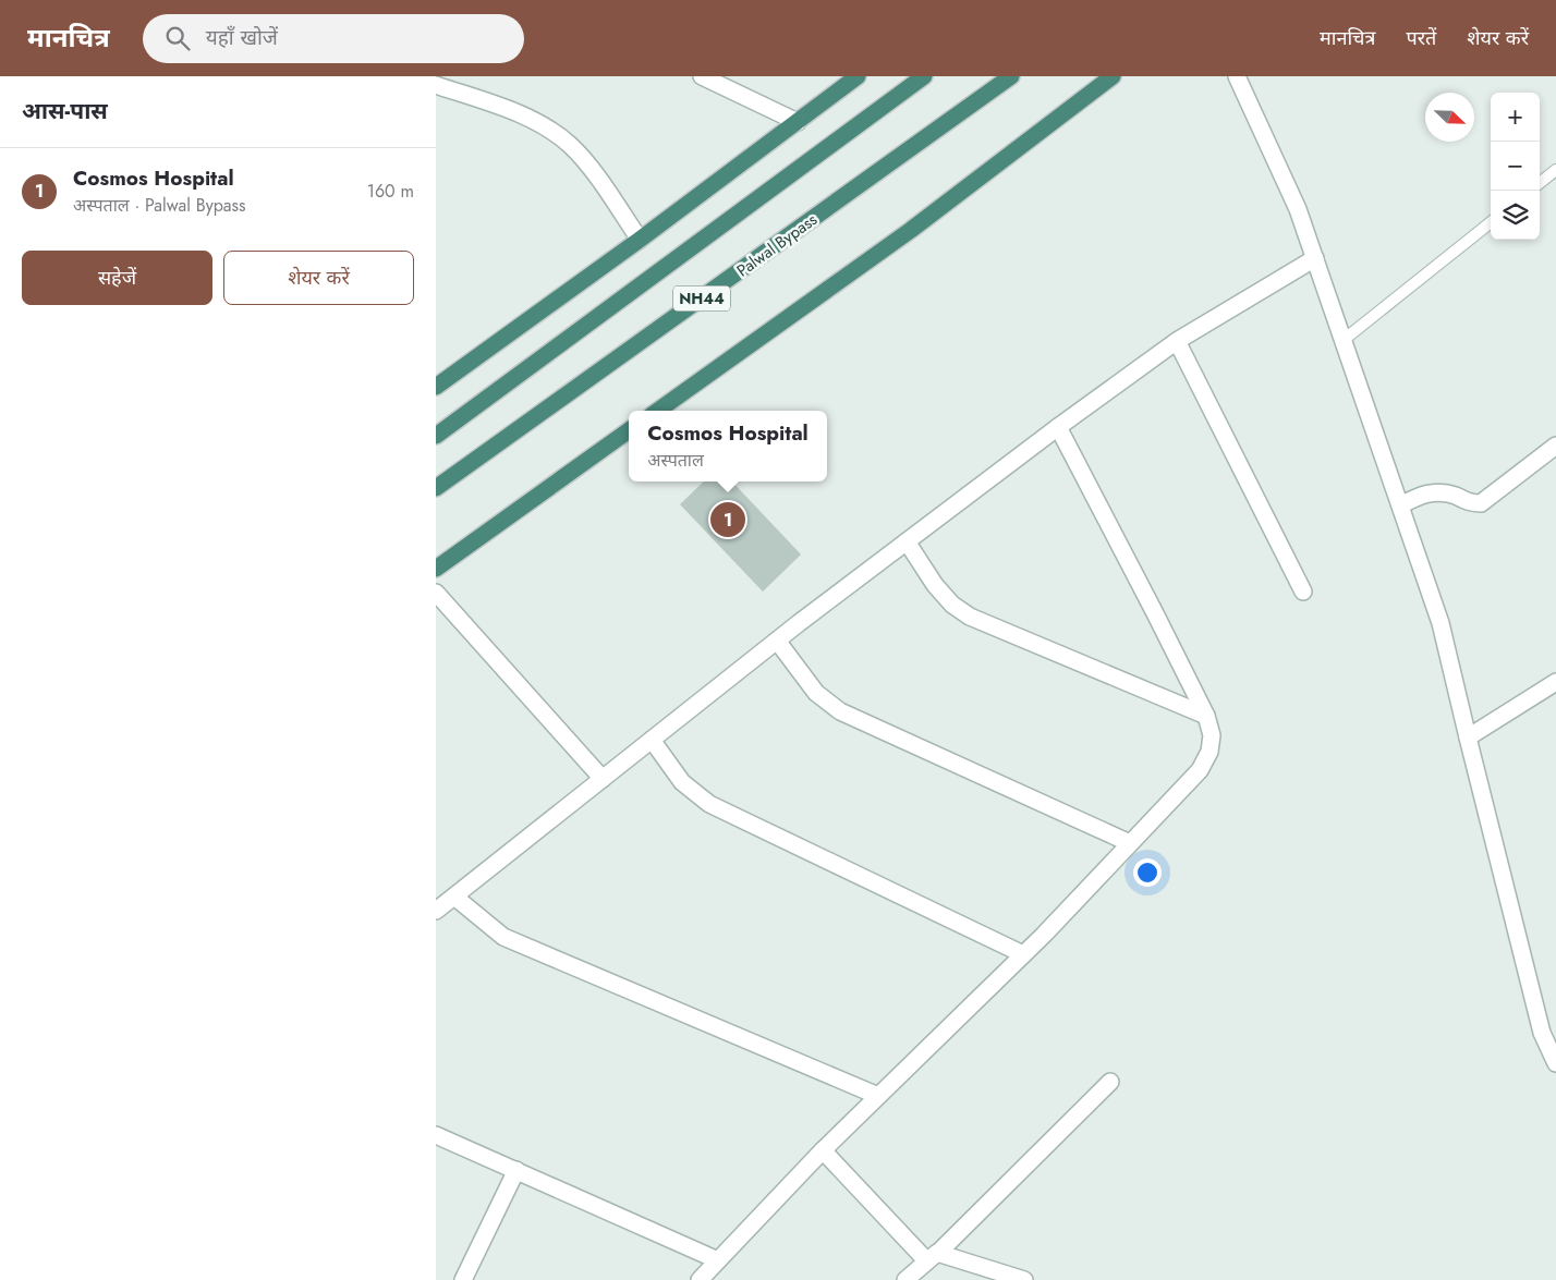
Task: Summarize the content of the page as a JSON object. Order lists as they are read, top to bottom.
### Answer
{
  "streets": {
    "highway": ["Palwal Bypass", "NH44"]
  },
  "north": "bottom right",
  "page": {
    "header": "मानचित्र",
    "search": "यहाँ खोजें",
    "nav": ["मानचित्र", "परतें", "शेयर करें"],
    "heading": "आस-पास",
    "map_buttons": ["+", "−"],
    "list": [
      {
        "mark": "1",
        "name": "Cosmos Hospital",
        "note": "अस्पताल · Palwal Bypass",
        "value": "160 m"
      }
    ],
    "buttons": ["सहेजें", "शेयर करें"],
    "popup": ["Cosmos Hospital", "अस्पताल"],
    "pins": "1"
  }
}
